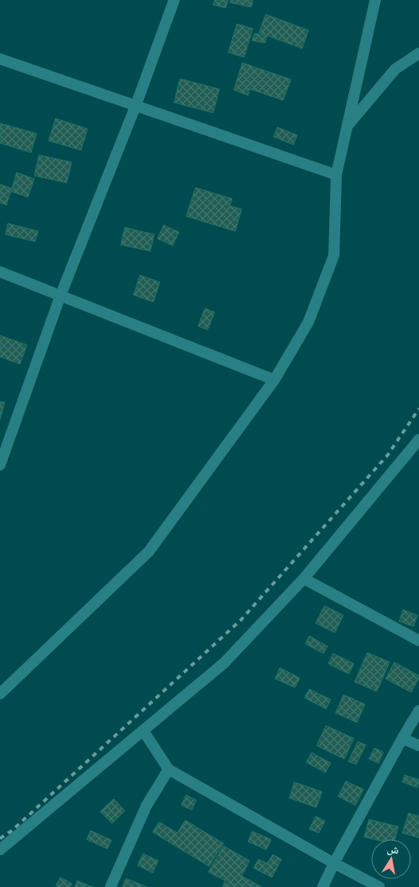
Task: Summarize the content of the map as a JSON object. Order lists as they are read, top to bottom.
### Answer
{
  "north": "top"
}
